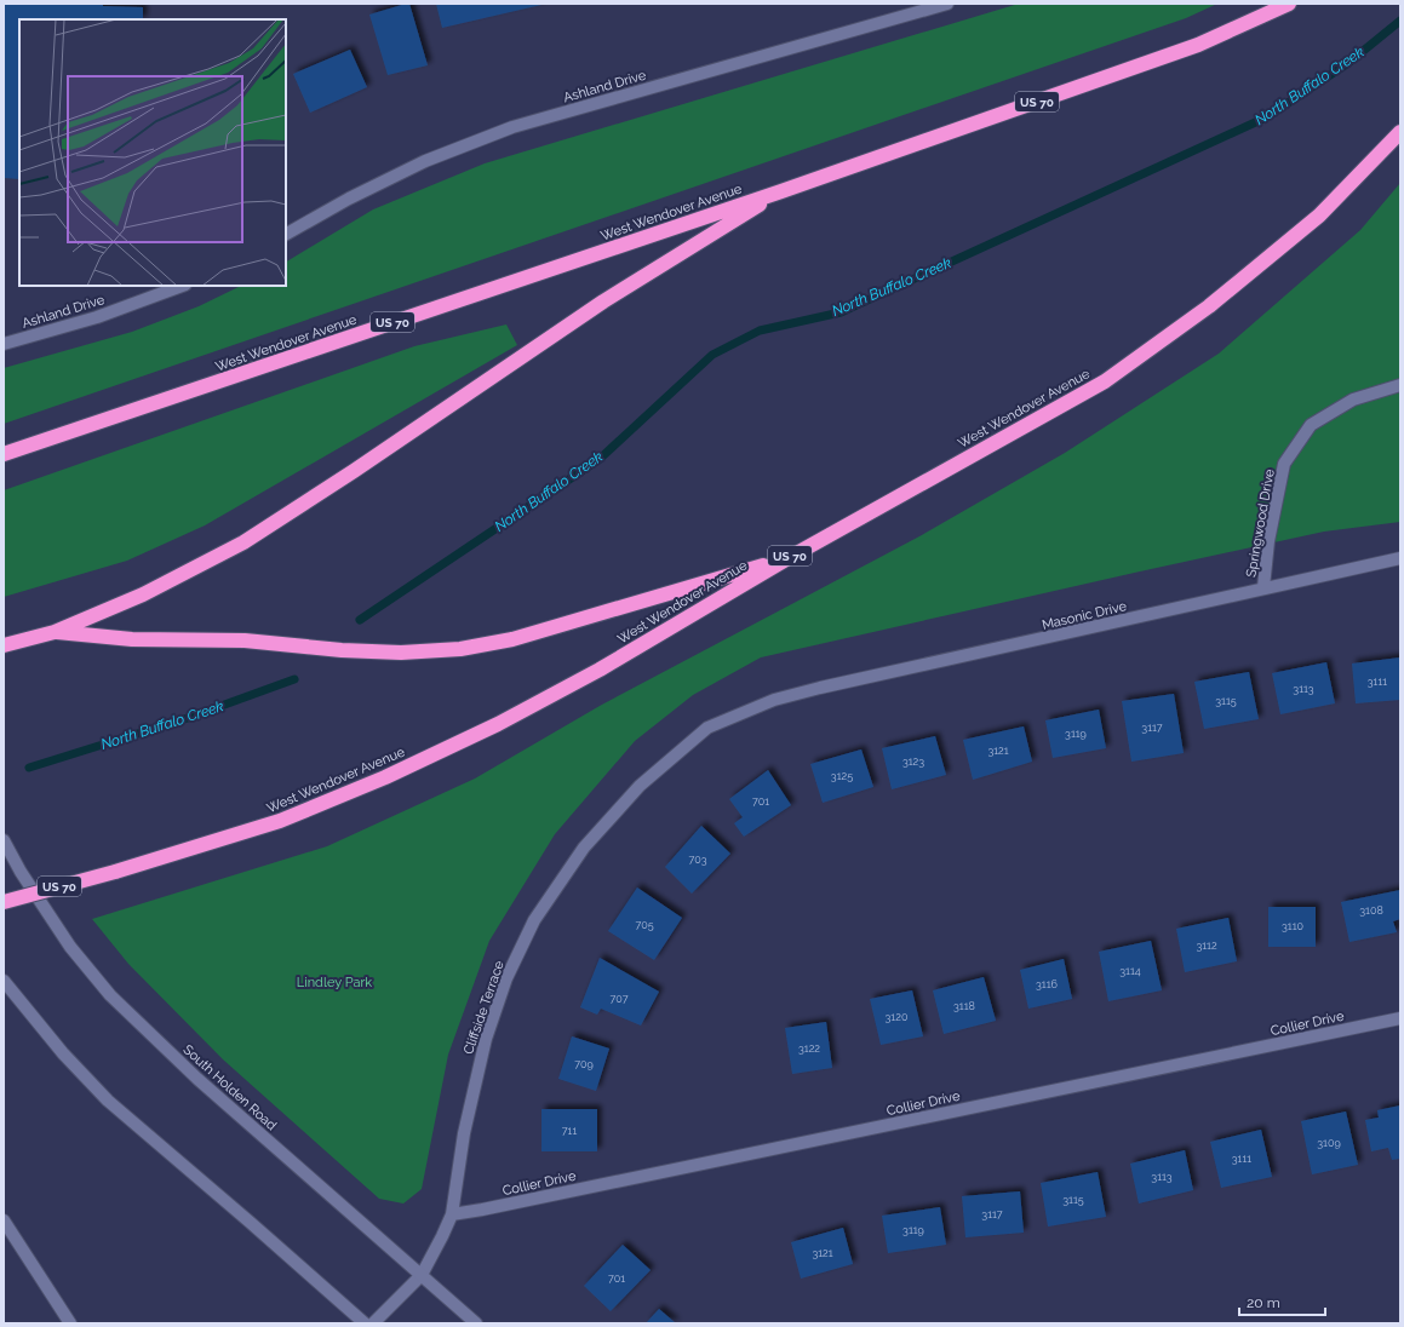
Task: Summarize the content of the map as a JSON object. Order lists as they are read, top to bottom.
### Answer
{
  "streets": {
    "highway": ["US 70", "West Wendover Avenue"],
    "street": [
      "Ashland Drive",
      "Springwood Drive",
      "Masonic Drive",
      "Cliffside Terrace",
      "Collier Drive",
      "South Holden Road"
    ]
  },
  "crossings": [
    ["Springwood Drive", "Masonic Drive"],
    ["Masonic Drive", "Cliffside Terrace"],
    ["Cliffside Terrace", "Collier Drive"],
    ["Cliffside Terrace", "South Holden Road"]
  ],
  "water": ["North Buffalo Creek"],
  "parks": ["Lindley Park"],
  "house_numbers": [
    "3111",
    "3113",
    "3115",
    "3117",
    "3119",
    "3121",
    "3123",
    "3125",
    "701",
    "703",
    "3108",
    "705",
    "3110",
    "3112",
    "3114",
    "3116",
    "707",
    "3118",
    "3120",
    "3122",
    "709",
    "711",
    "3109",
    "3111",
    "3113",
    "3115",
    "3117",
    "3119",
    "3121",
    "701"
  ],
  "scale_bar": "20 m"
}
